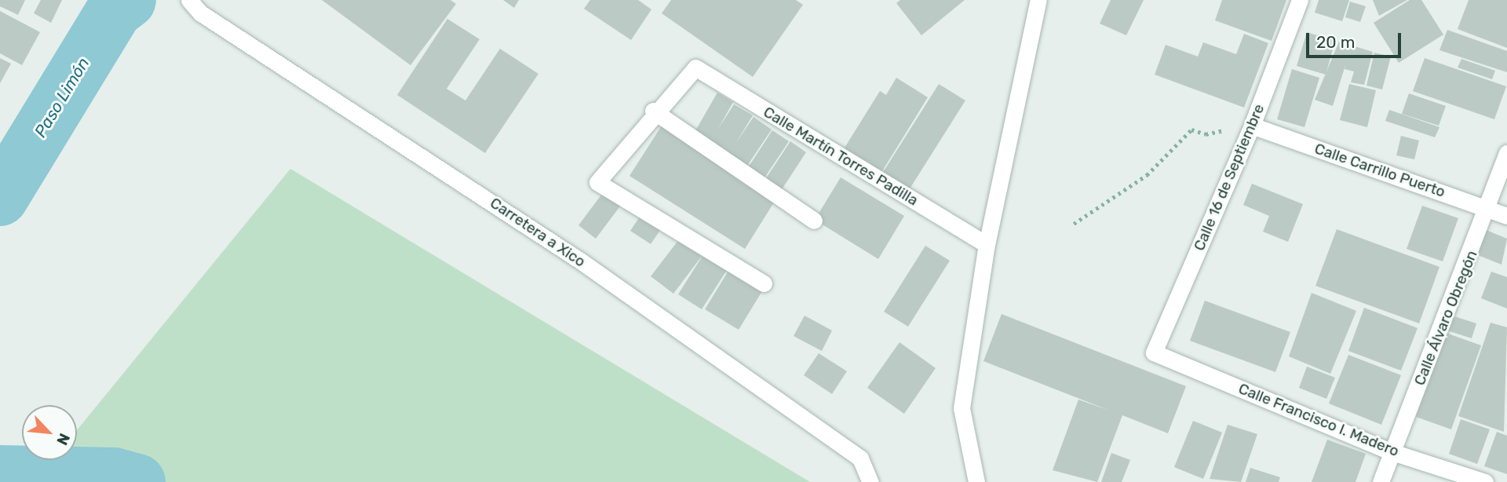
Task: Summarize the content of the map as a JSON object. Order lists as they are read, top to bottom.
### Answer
{
  "streets": {
    "street": [
      "Calle Martín Torres Padilla",
      "Calle Carrillo Puerto",
      "Calle 16 de Septiembre",
      "Carretera a Xico",
      "Calle Álvaro Obregón",
      "Calle Francisco I. Madero"
    ]
  },
  "crossings": [
    ["Calle Carrillo Puerto", "Calle 16 de Septiembre"],
    ["Calle Carrillo Puerto", "Calle Álvaro Obregón"],
    ["Calle 16 de Septiembre", "Calle Francisco I. Madero"],
    ["Calle Álvaro Obregón", "Calle Francisco I. Madero"]
  ],
  "water": ["Paso Limón"],
  "scale_bar": "20 m",
  "north": "bottom right"
}
